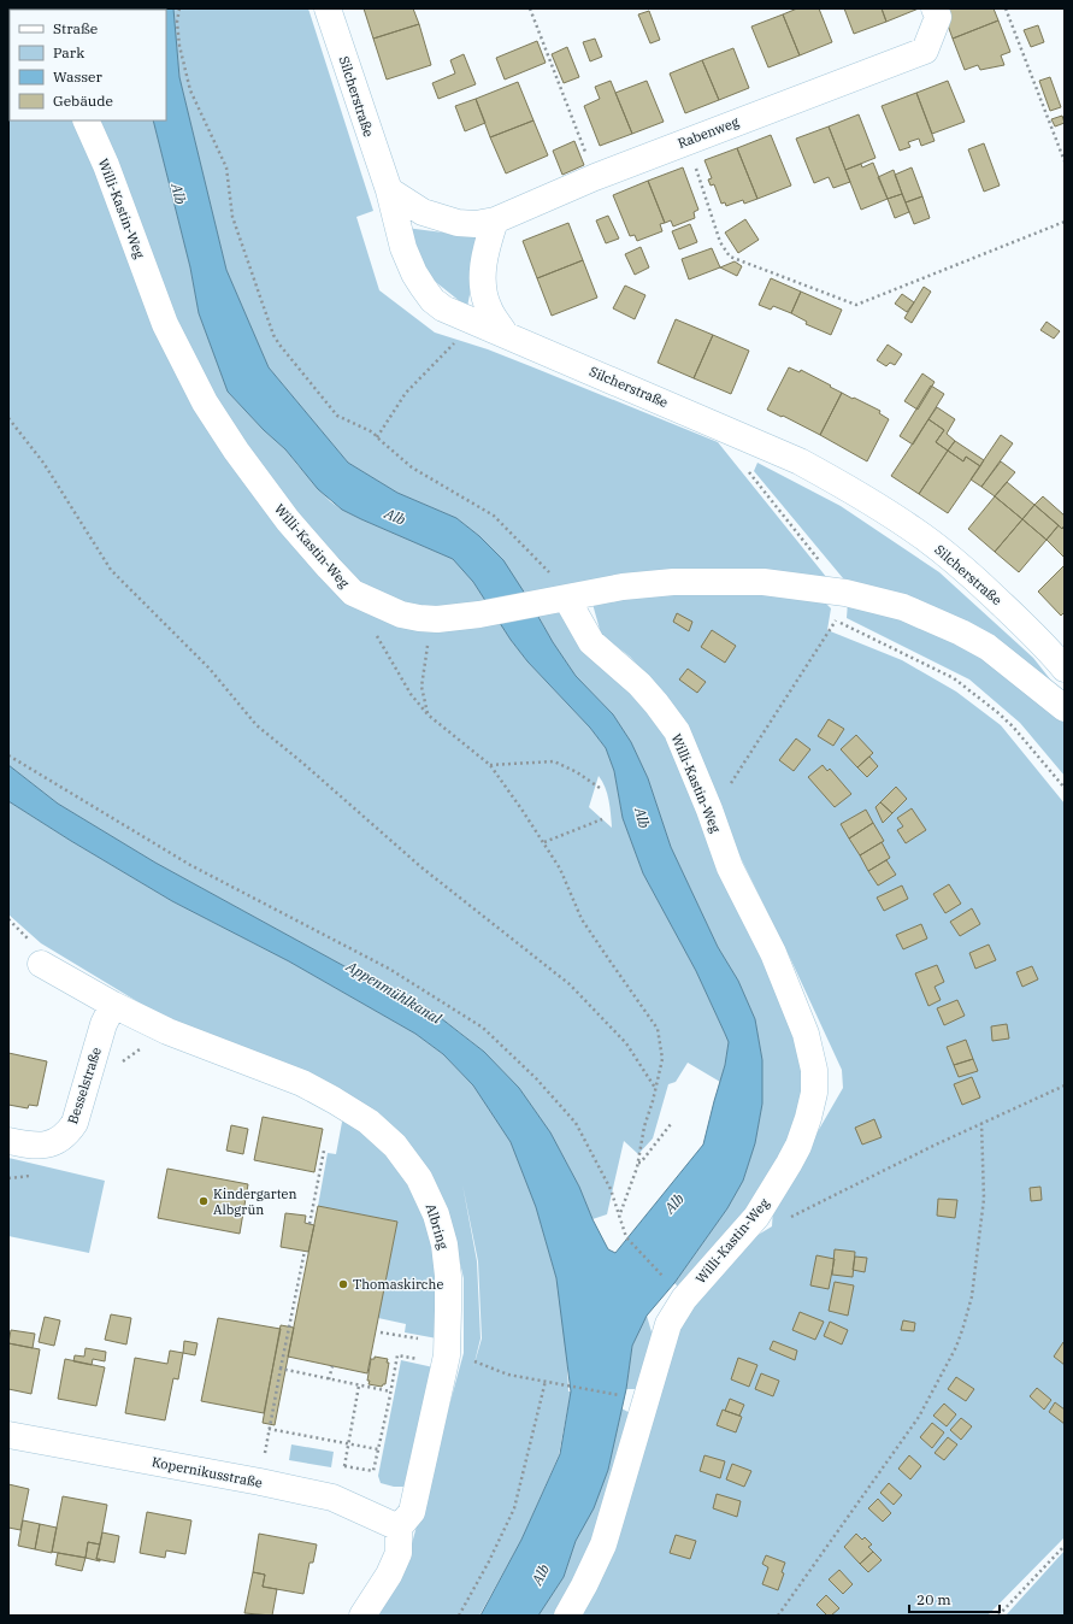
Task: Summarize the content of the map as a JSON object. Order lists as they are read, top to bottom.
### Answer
{
  "streets": {
    "street": [
      "Silcherstraße",
      "Rabenweg",
      "Willi-Kastin-Weg",
      "Besselstraße",
      "Albring",
      "Kopernikusstraße"
    ]
  },
  "crossings": [
    ["Silcherstraße", "Rabenweg"],
    ["Besselstraße", "Albring"],
    ["Albring", "Kopernikusstraße"]
  ],
  "water": ["Alb", "Appenmühlkanal"],
  "places": ["Kindergarten Albgrün", "Thomaskirche"],
  "legend": [
    "Straße",
    "Park",
    "Wasser",
    "Gebäude"
  ],
  "scale_bar": "20 m"
}
